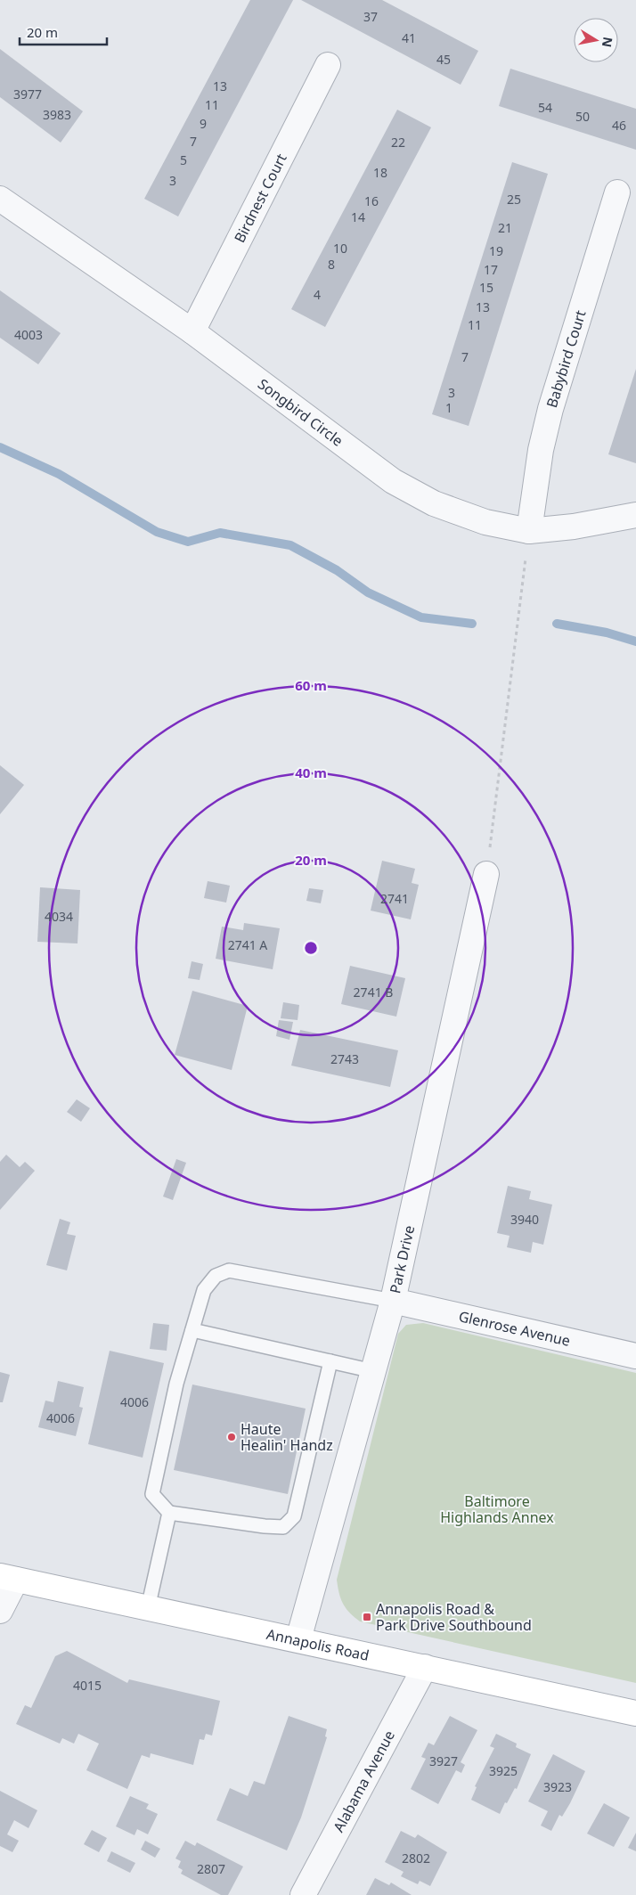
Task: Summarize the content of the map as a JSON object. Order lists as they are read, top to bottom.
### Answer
{
  "streets": {
    "main road": ["Annapolis Road"],
    "street": [
      "Birdnest Court",
      "Babybird Court",
      "Songbird Circle",
      "Park Drive",
      "Glenrose Avenue",
      "Alabama Avenue"
    ]
  },
  "crossings": [
    ["Birdnest Court", "Songbird Circle"],
    ["Babybird Court", "Songbird Circle"],
    ["Park Drive", "Glenrose Avenue"],
    ["Park Drive", "Annapolis Road"],
    ["Annapolis Road", "Alabama Avenue"]
  ],
  "parks": ["Baltimore Highlands Annex"],
  "places": {
    "other": ["Haute Healin' Handz"],
    "transit": ["Annapolis Road & Park Drive Southbound"]
  },
  "house_numbers": [
    "37",
    "41",
    "45",
    "13",
    "3977",
    "11",
    "54",
    "3983",
    "50",
    "9",
    "46",
    "7",
    "22",
    "5",
    "18",
    "3",
    "25",
    "16",
    "14",
    "21",
    "10",
    "19",
    "8",
    "17",
    "15",
    "4",
    "13",
    "11",
    "4003",
    "7",
    "3",
    "1",
    "2741",
    "4034",
    "2741 A",
    "2741 B",
    "2743",
    "3940",
    "4006",
    "4006",
    "4015",
    "3927",
    "3925",
    "3923",
    "2802",
    "2807"
  ],
  "scale_bar": "20 m",
  "north": "right",
  "rings": ["60 m", "40 m", "20 m"]
}
